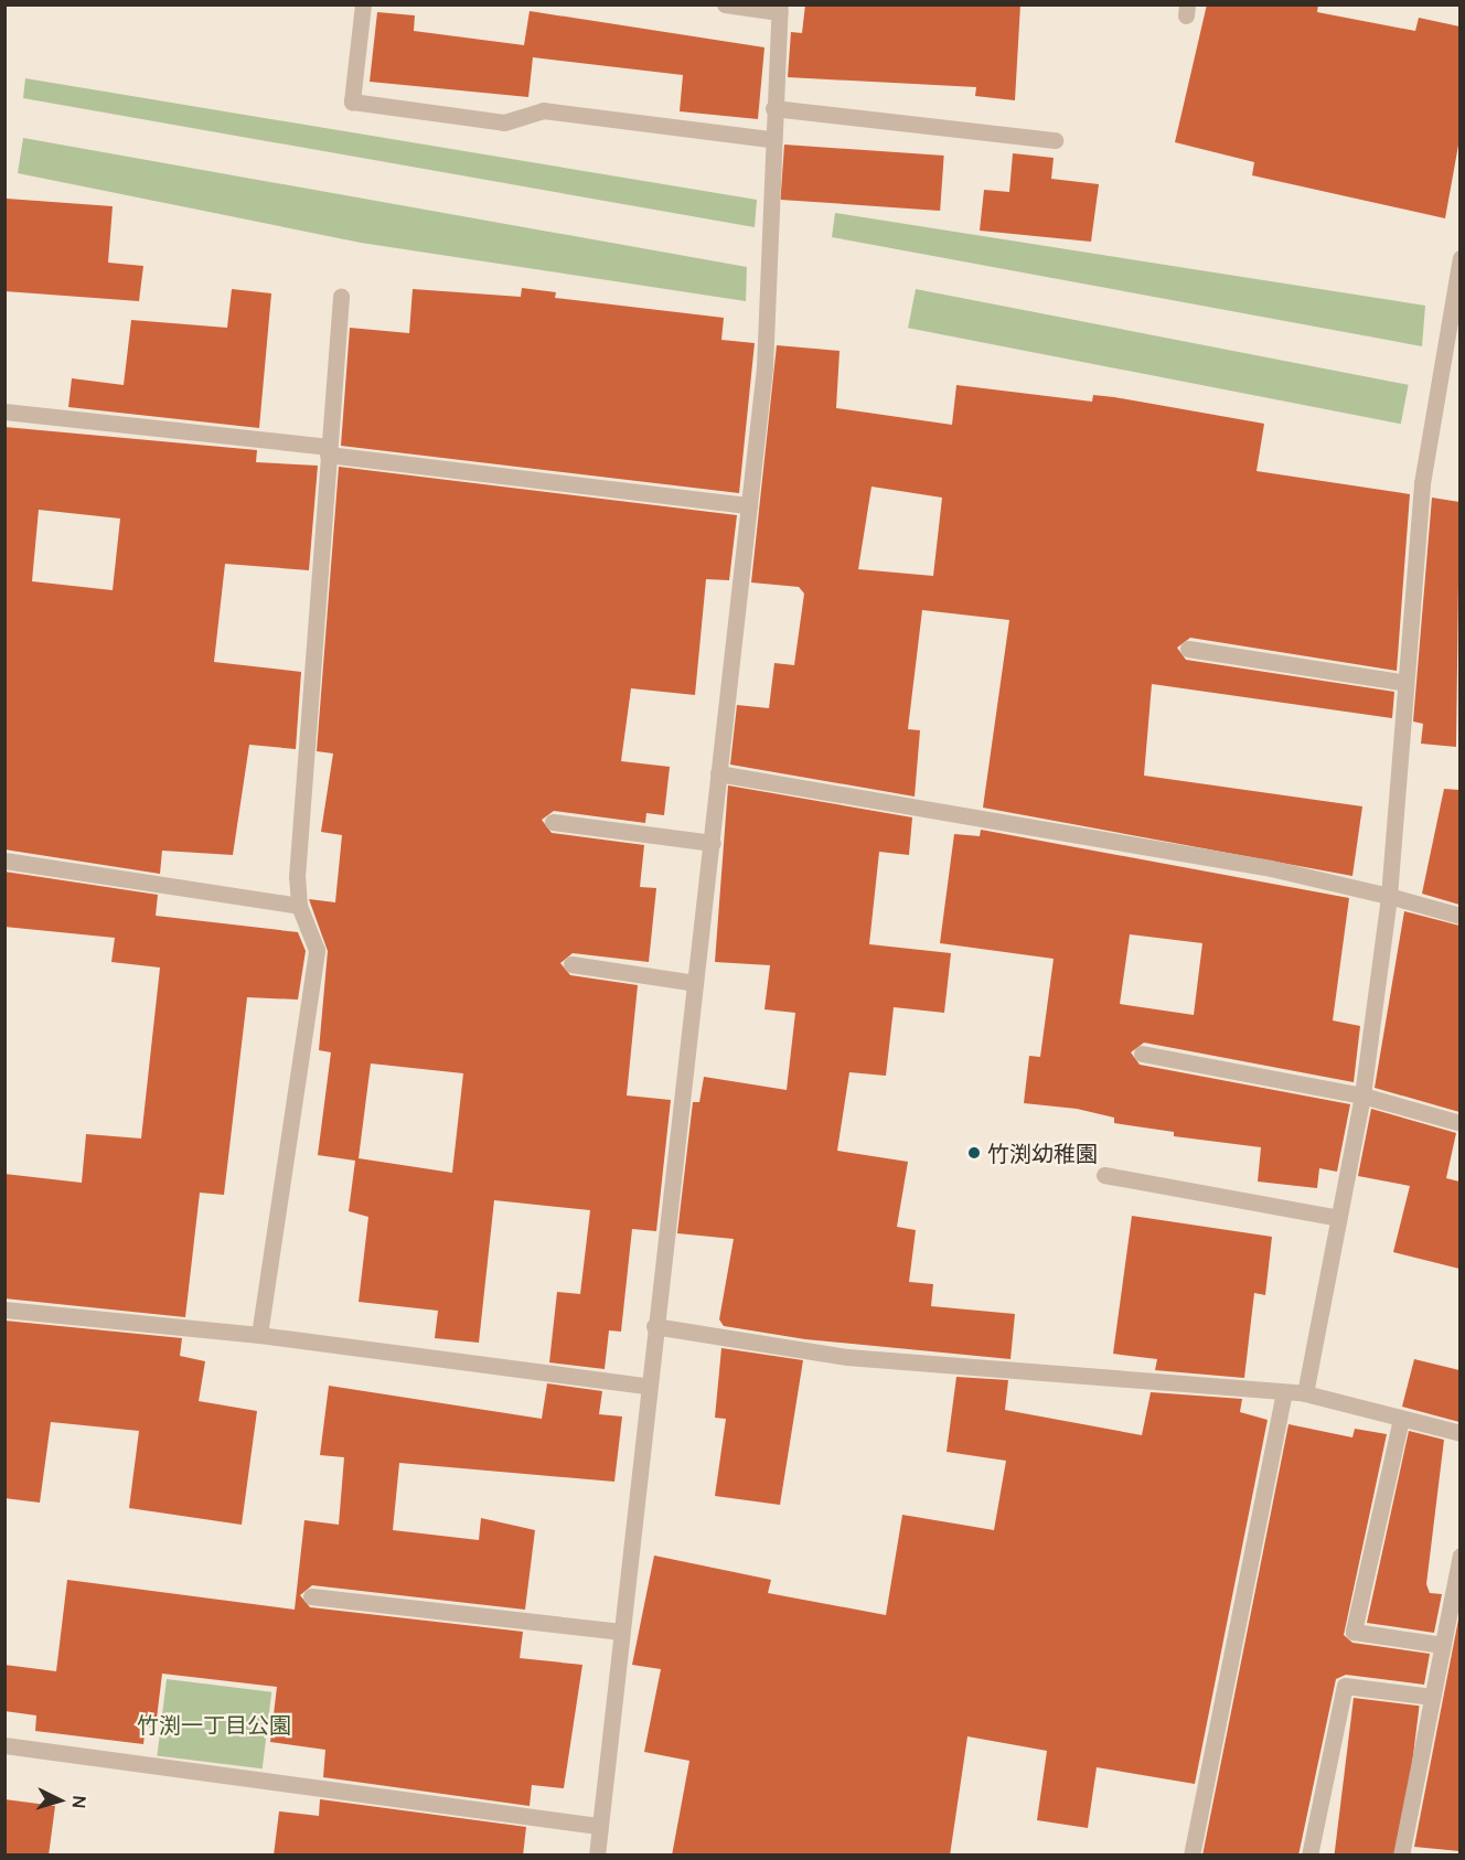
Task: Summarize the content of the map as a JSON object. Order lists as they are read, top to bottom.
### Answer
{
  "parks": ["竹渕一丁目公園"],
  "places": ["竹渕幼稚園"],
  "north": "right"
}
